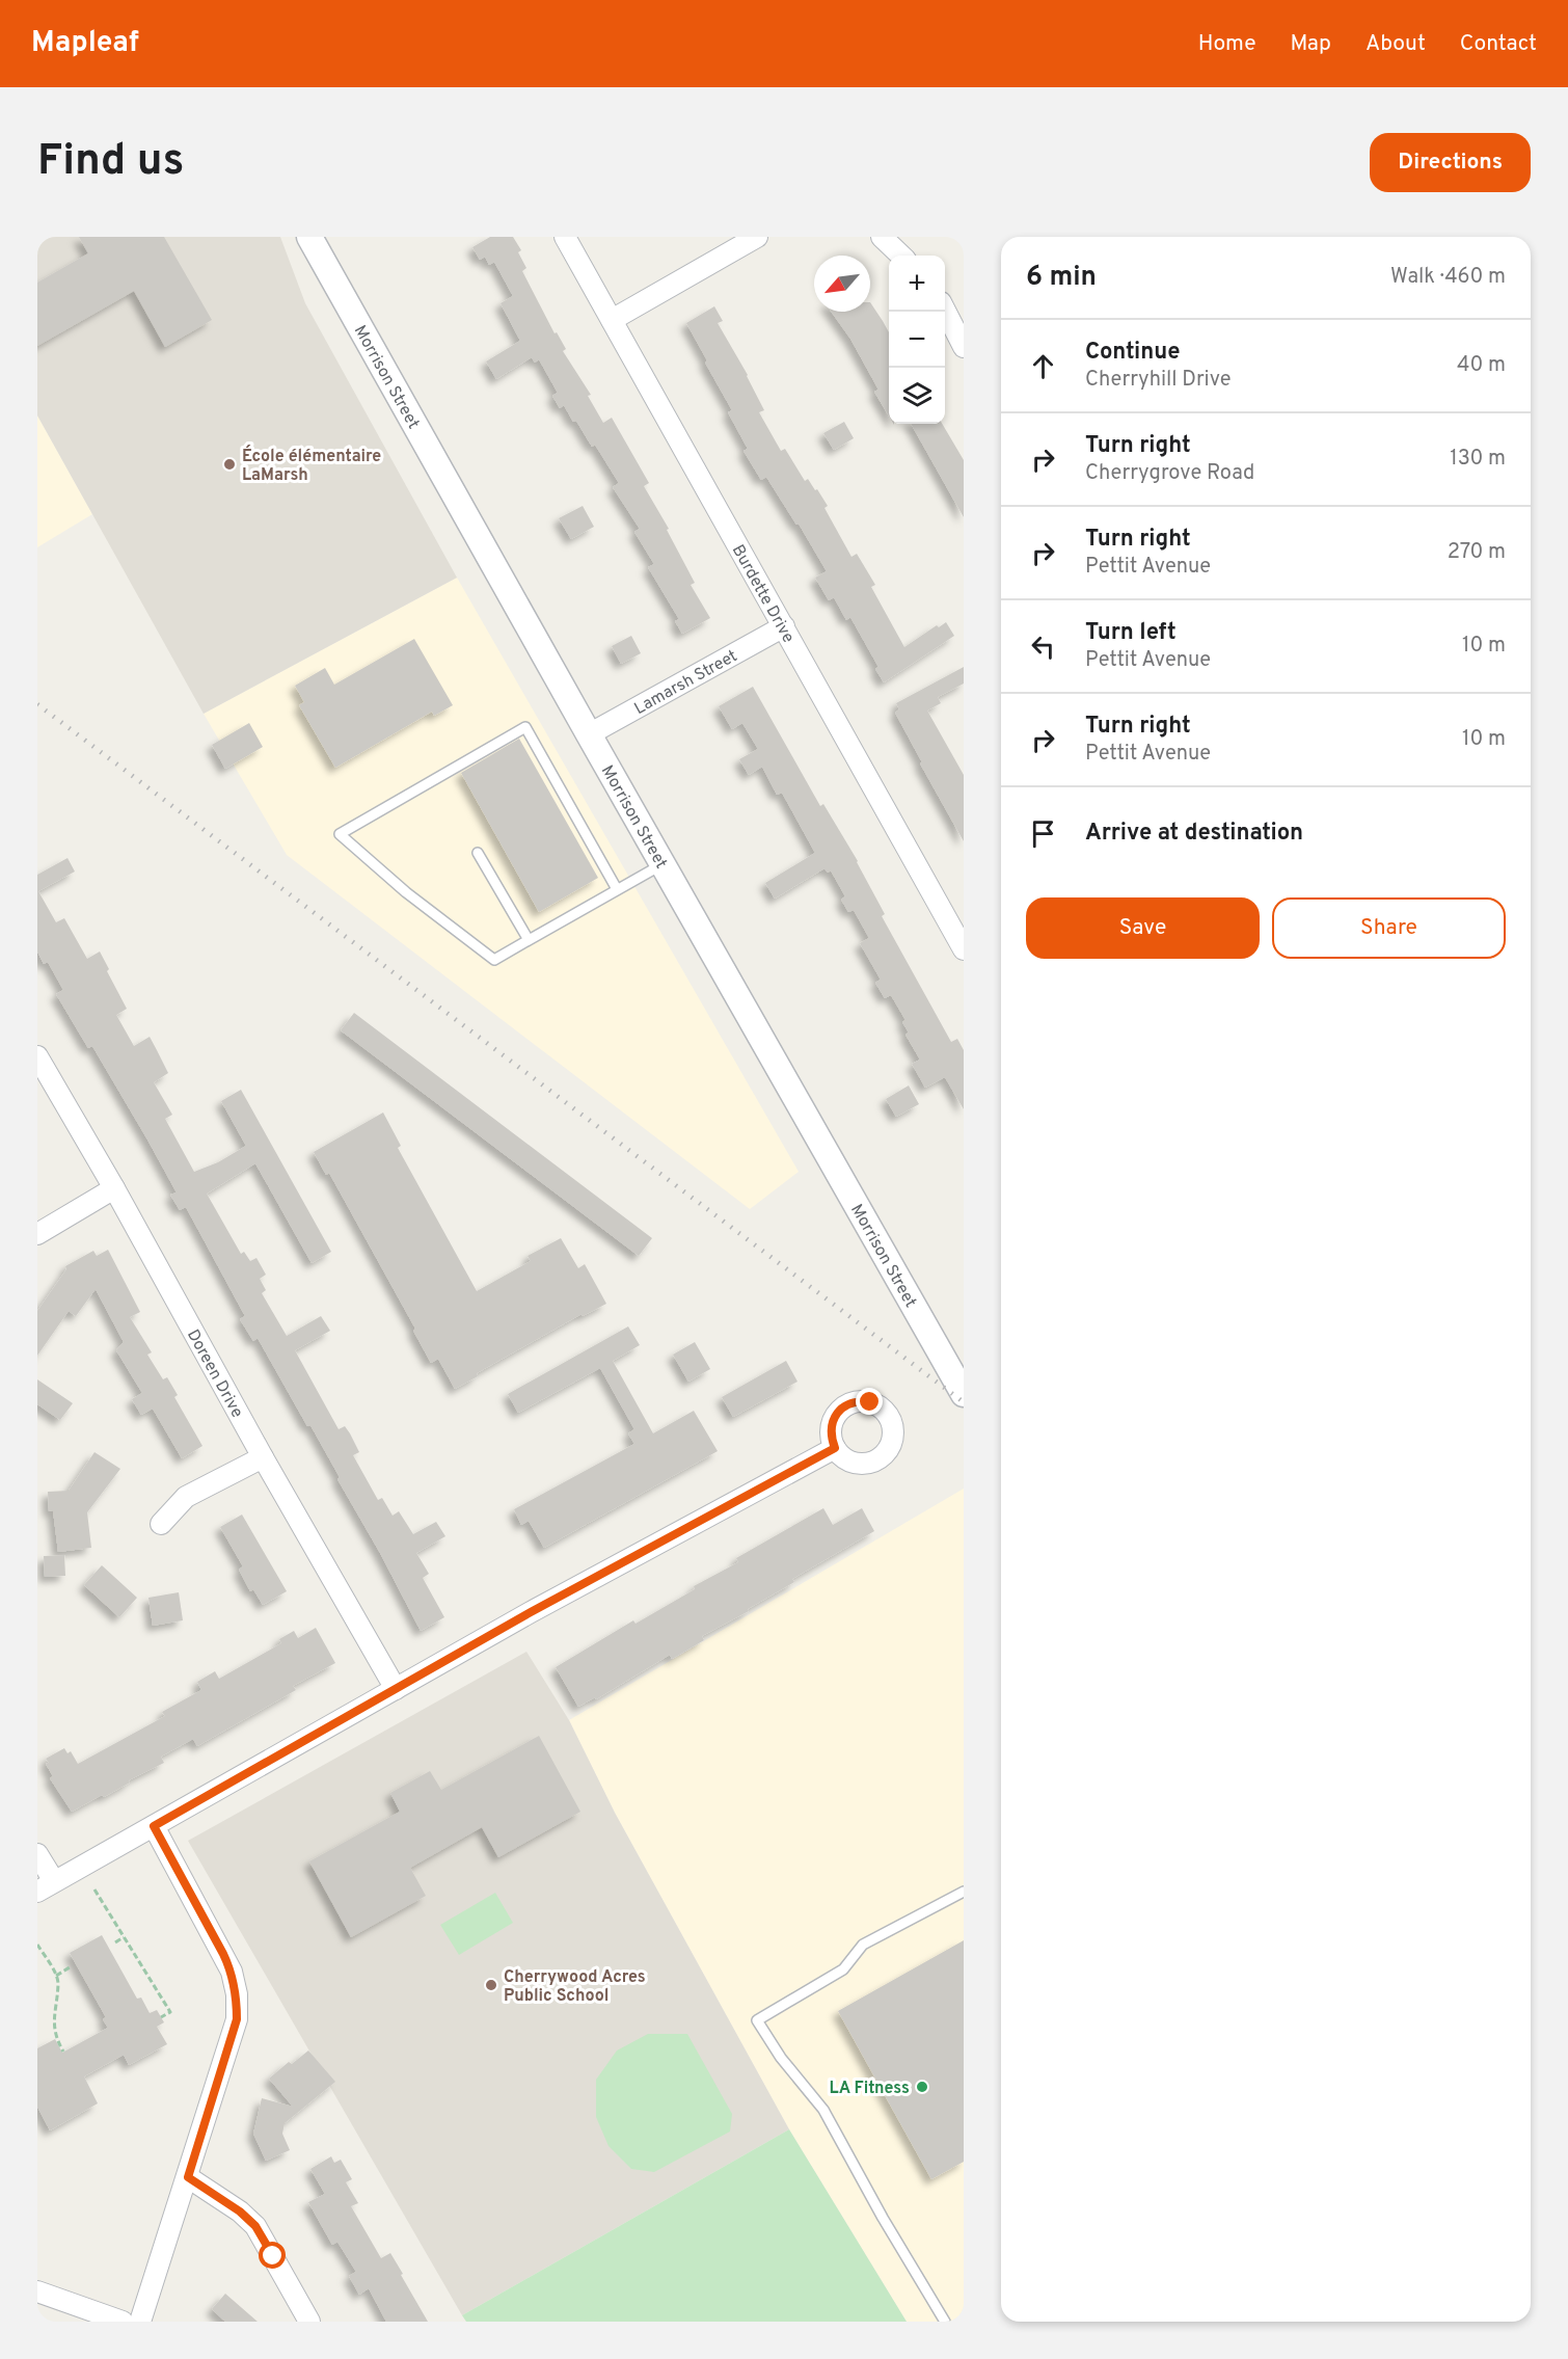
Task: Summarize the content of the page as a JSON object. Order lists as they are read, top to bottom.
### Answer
{
  "streets": {
    "street": [
      "Morrison Street",
      "Burdette Drive",
      "Lamarsh Street",
      "Doreen Drive"
    ]
  },
  "crossings": [
    ["Morrison Street", "Lamarsh Street"],
    ["Burdette Drive", "Lamarsh Street"]
  ],
  "places": ["École élémentaire LaMarsh", "Cherrywood Acres Public School", "LA Fitness"],
  "north": "bottom left",
  "page": {
    "header": "Mapleaf",
    "nav": [
      "Home",
      "Map",
      "About",
      "Contact"
    ],
    "buttons": [
      "Directions",
      ["Save", "Share"]
    ],
    "title": "Find us",
    "heading": ["6 min", "Walk · 460 m"],
    "map_buttons": ["+", "−"],
    "list": [
      ["Continue", "Cherryhill Drive", "40 m"],
      ["Turn right", "Cherrygrove Road", "130 m"],
      ["Turn right", "Pettit Avenue", "270 m"],
      ["Turn left", "Pettit Avenue", "10 m"],
      ["Turn right", "Pettit Avenue", "10 m"],
      "Arrive at destination"
    ]
  }
}
